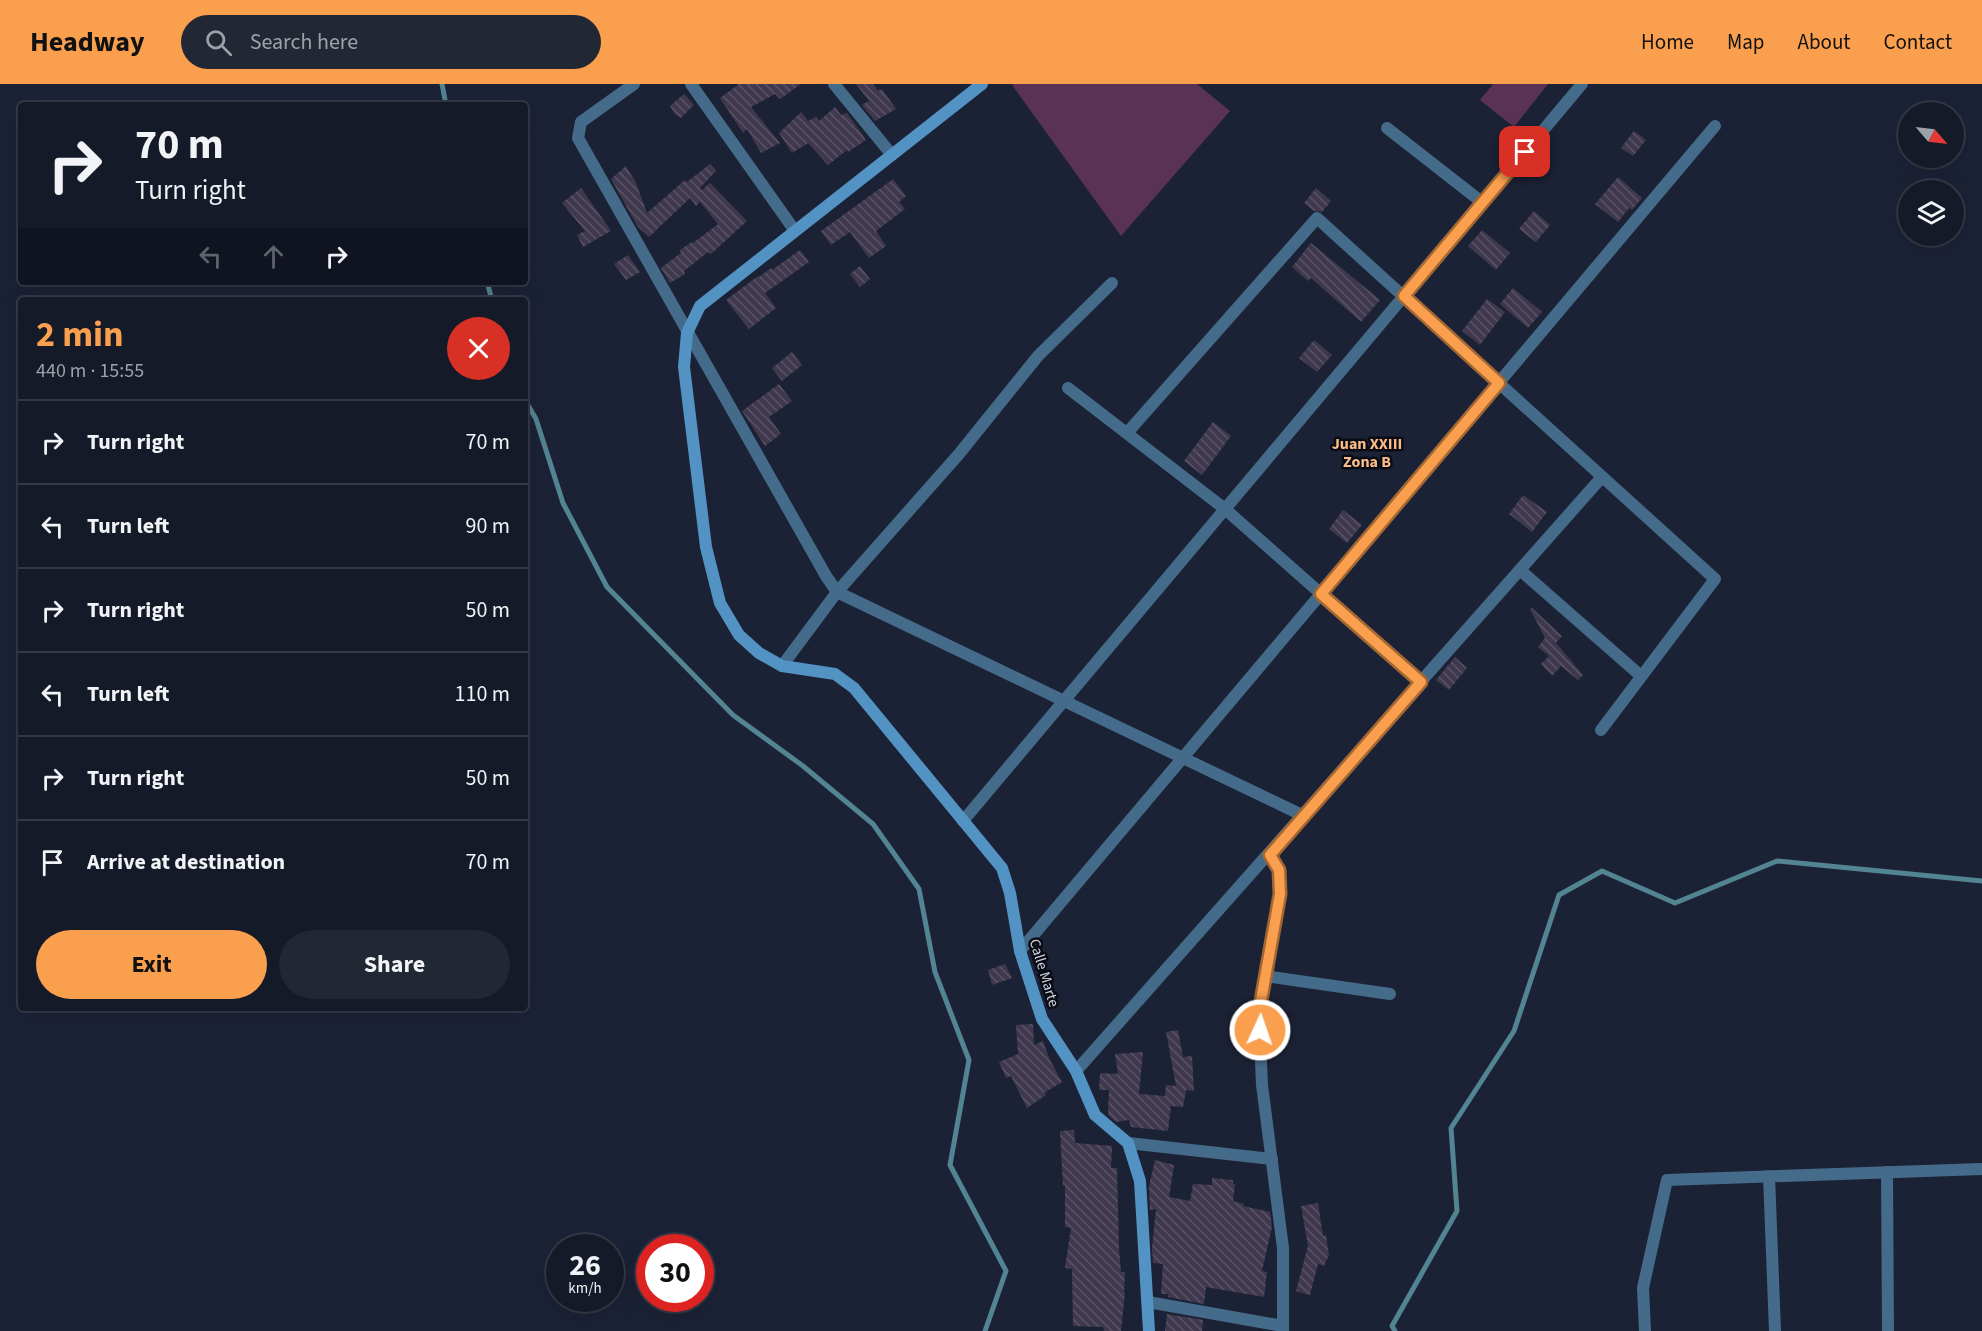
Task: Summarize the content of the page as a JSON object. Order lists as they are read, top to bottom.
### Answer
{
  "streets": {
    "street": ["Calle Marte"]
  },
  "districts": ["Juan XXIII Zona B"],
  "north": "bottom right",
  "page": {
    "header": "Headway",
    "search": "Search here",
    "nav": [
      "Home",
      "Map",
      "About",
      "Contact"
    ],
    "turn": ["70 m", "Turn right"],
    "heading": ["2 min", "440 m · 15:55"],
    "list": [
      {
        "name": "Turn right",
        "value": "70 m"
      },
      {
        "name": "Turn left",
        "value": "90 m"
      },
      {
        "name": "Turn right",
        "value": "50 m"
      },
      {
        "name": "Turn left",
        "value": "110 m"
      },
      {
        "name": "Turn right",
        "value": "50 m"
      },
      {
        "name": "Arrive at destination",
        "value": "70 m"
      }
    ],
    "buttons": ["Exit", "Share"],
    "speed": "26 km/h",
    "limit": "30"
  }
}
